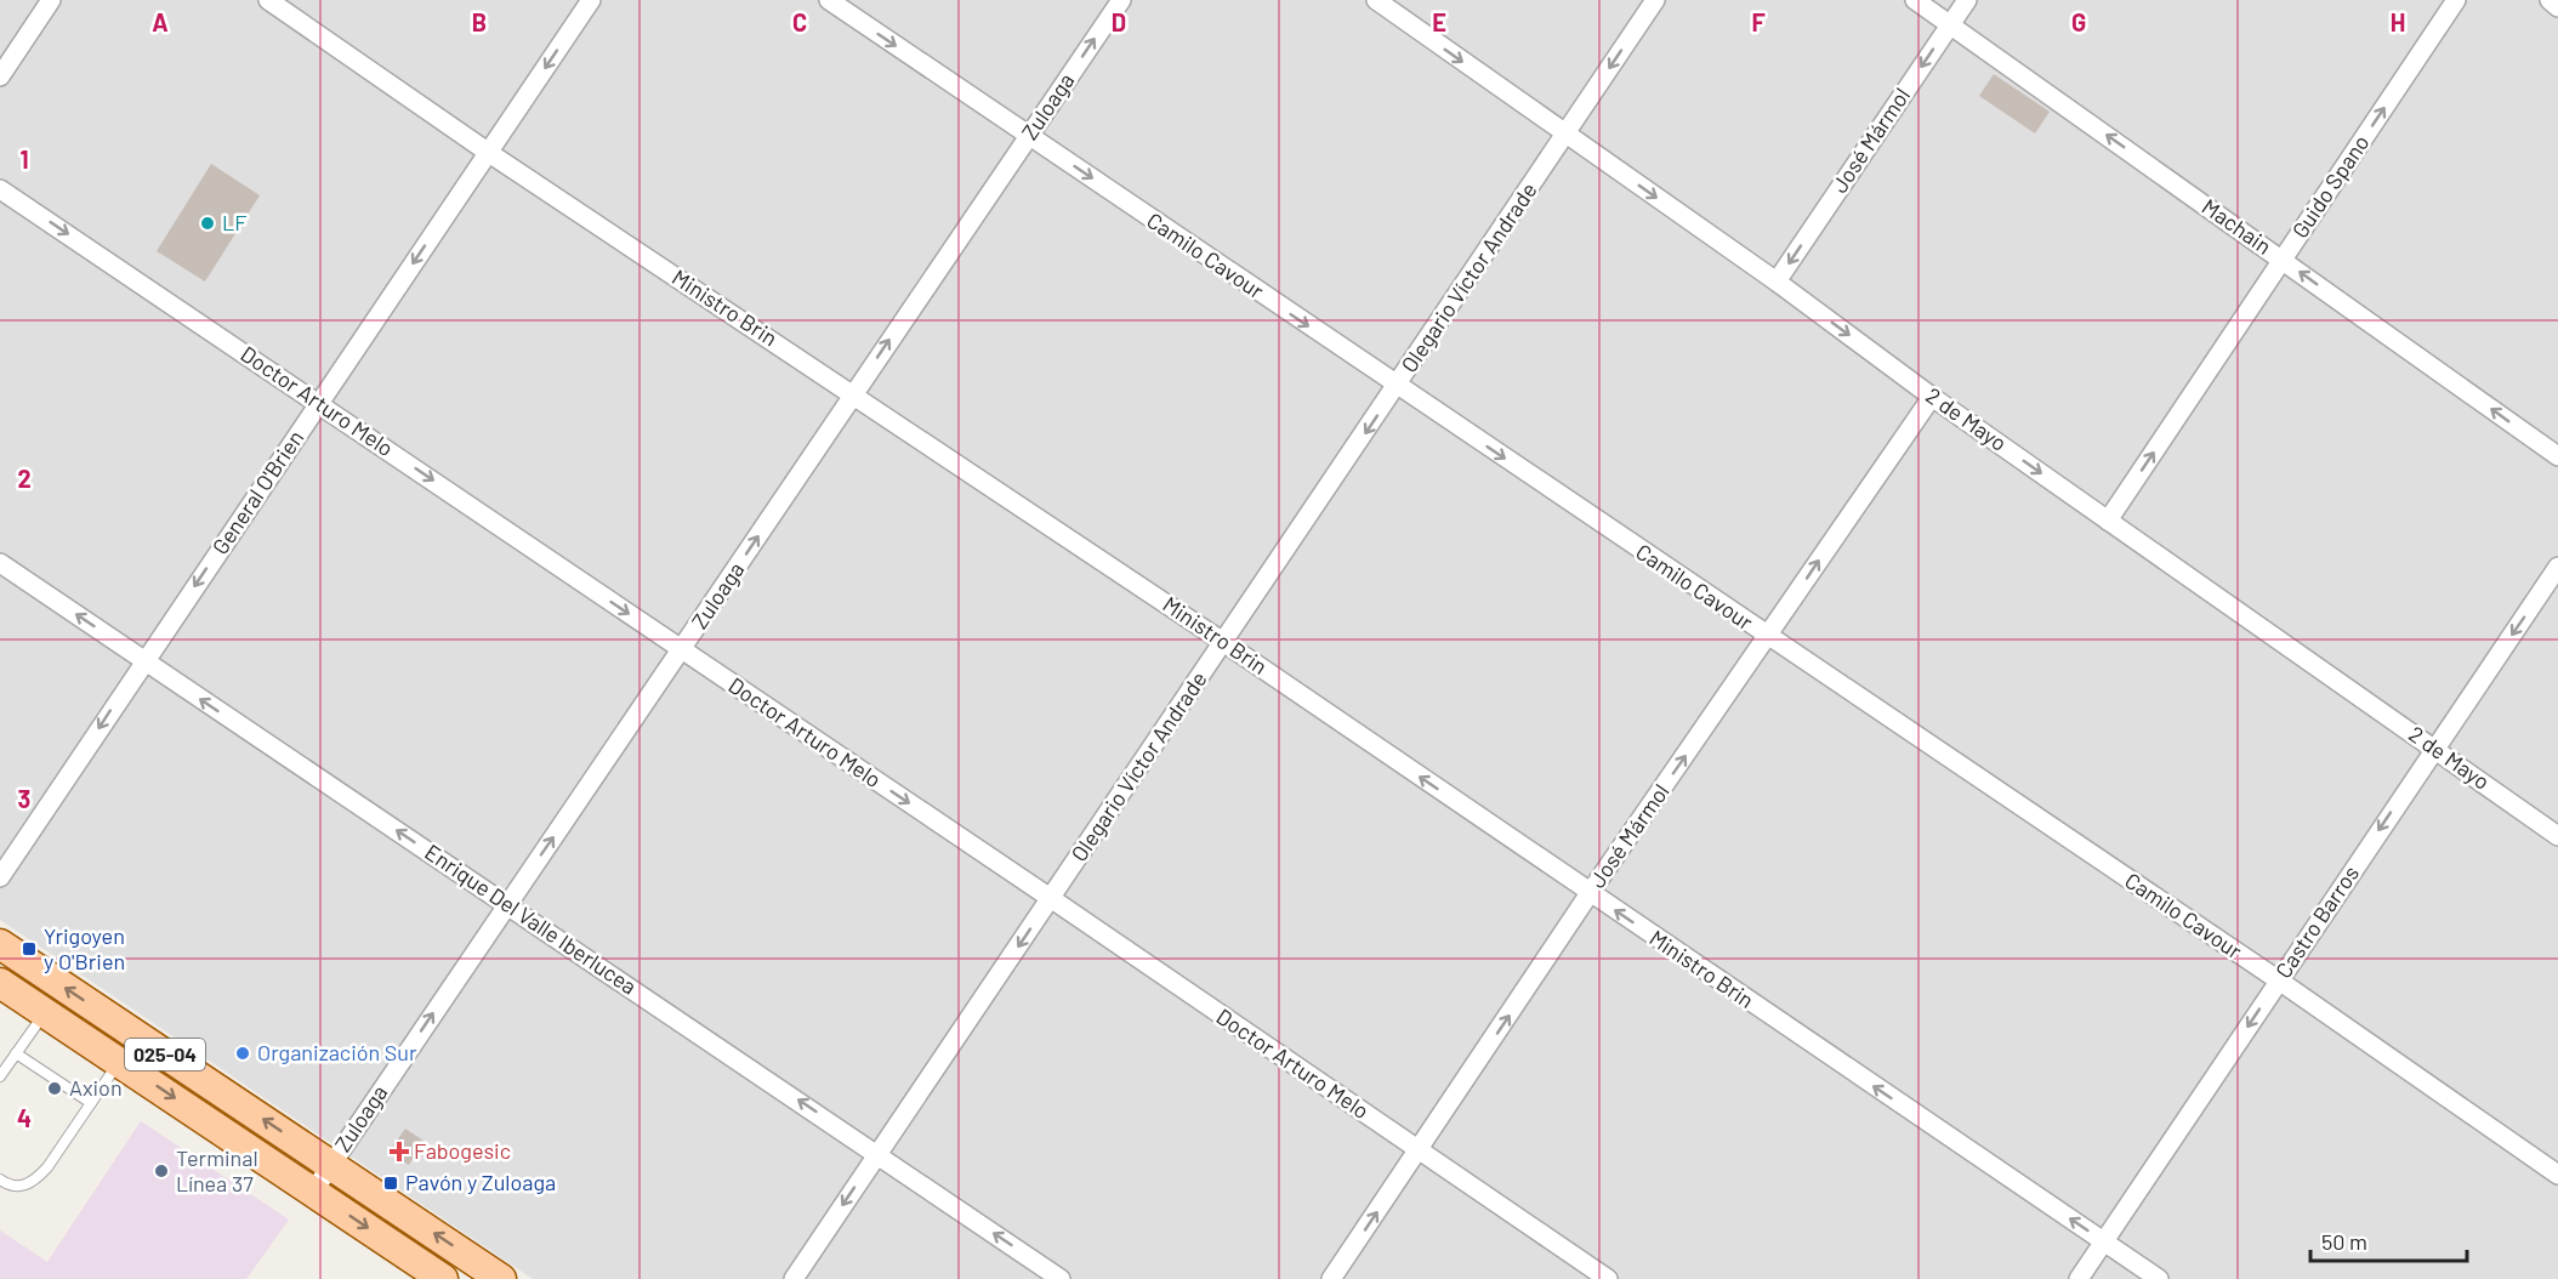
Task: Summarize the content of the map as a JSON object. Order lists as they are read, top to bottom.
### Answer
{
  "streets": {
    "main road": ["025-04"],
    "street": [
      "Zuloaga",
      "José Mármol",
      "Guido Spano",
      "Machain",
      "Camilo Cavour",
      "Olegario Víctor Andrade",
      "Ministro Brin",
      "Doctor Arturo Melo",
      "2 de Mayo",
      "General O'Brien",
      "Enrique Del Valle Iberlucea",
      "Castro Barros"
    ]
  },
  "crossings": [
    ["Zuloaga", "Camilo Cavour"],
    ["Zuloaga", "Ministro Brin"],
    ["Zuloaga", "Doctor Arturo Melo"],
    ["Zuloaga", "Enrique Del Valle Iberlucea"],
    ["Zuloaga", "025-04"],
    ["José Mármol", "Machain"],
    ["José Mármol", "Camilo Cavour"],
    ["José Mármol", "Ministro Brin"],
    ["José Mármol", "Doctor Arturo Melo"],
    ["José Mármol", "2 de Mayo"],
    ["Guido Spano", "Machain"],
    ["Guido Spano", "2 de Mayo"],
    ["Camilo Cavour", "Olegario Víctor Andrade"],
    ["Camilo Cavour", "Castro Barros"],
    ["Olegario Víctor Andrade", "Ministro Brin"],
    ["Olegario Víctor Andrade", "Doctor Arturo Melo"],
    ["Olegario Víctor Andrade", "2 de Mayo"],
    ["Olegario Víctor Andrade", "Enrique Del Valle Iberlucea"],
    ["Ministro Brin", "General O'Brien"],
    ["Ministro Brin", "Castro Barros"],
    ["Doctor Arturo Melo", "General O'Brien"],
    ["2 de Mayo", "Castro Barros"],
    ["General O'Brien", "Enrique Del Valle Iberlucea"]
  ],
  "one_way": [
    "Zuloaga",
    "Guido Spano",
    "Machain",
    "Camilo Cavour",
    "Olegario Víctor Andrade",
    "Ministro Brin",
    "Doctor Arturo Melo",
    "2 de Mayo",
    "General O'Brien",
    "Enrique Del Valle Iberlucea",
    "Castro Barros"
  ],
  "places": {
    "other": [
      "LF",
      "Organización Sur",
      "Axion",
      "Terminal Línea 37"
    ],
    "transit": ["Yrigoyen y O'Brien", "Pavón y Zuloaga"],
    "health": ["Fabogesic"]
  },
  "scale_bar": "50 m",
  "grid": {
    "columns": [
      "A",
      "B",
      "C",
      "D",
      "E",
      "F",
      "G",
      "H"
    ],
    "rows": [
      "1",
      "2",
      "3",
      "4"
    ]
  }
}
